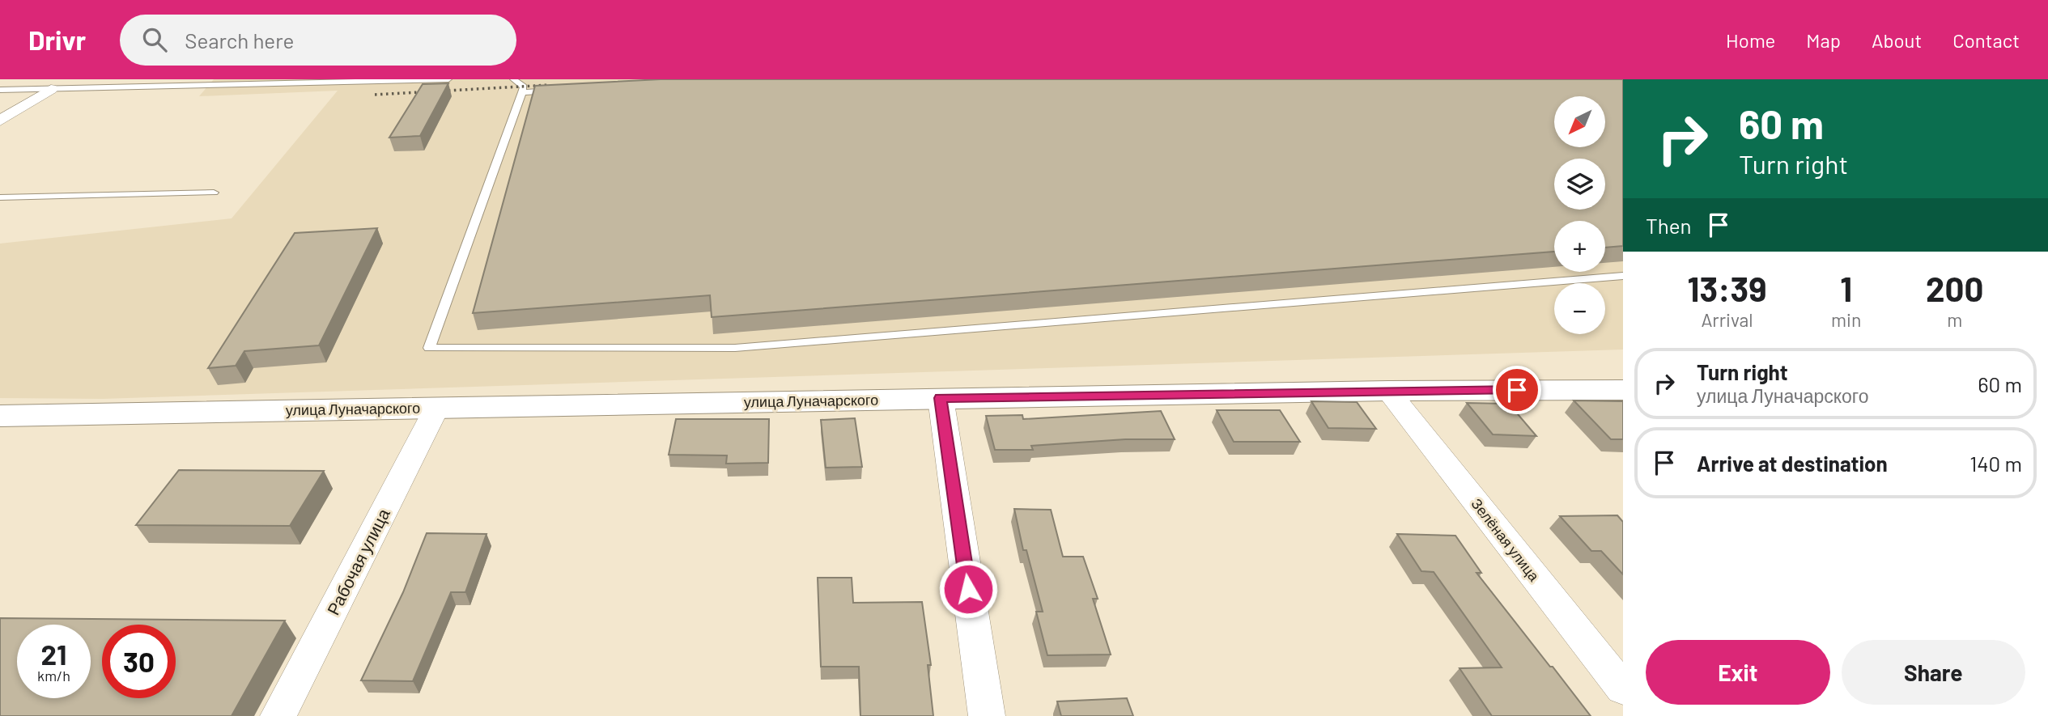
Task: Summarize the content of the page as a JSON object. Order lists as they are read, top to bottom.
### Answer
{
  "streets": {
    "street": ["улица Луначарского", "Зелёная улица", "Рабочая улица"]
  },
  "crossings": [
    ["улица Луначарского", "Зелёная улица"],
    ["улица Луначарского", "Рабочая улица"]
  ],
  "north": "bottom left",
  "page": {
    "header": "Drivr",
    "search": "Search here",
    "nav": [
      "Home",
      "Map",
      "About",
      "Contact"
    ],
    "turn": ["60 m", "Turn right"],
    "map_buttons": ["+", "−"],
    "then": "Then",
    "eta": [
      "13:39",
      "Arrival",
      "1",
      "min",
      "200",
      "m"
    ],
    "list": [
      {
        "name": "Turn right",
        "note": "улица Луначарского",
        "value": "60 m"
      },
      {
        "name": "Arrive at destination",
        "value": "140 m"
      }
    ],
    "speed": "21 km/h",
    "limit": "30",
    "buttons": ["Exit", "Share"]
  }
}
